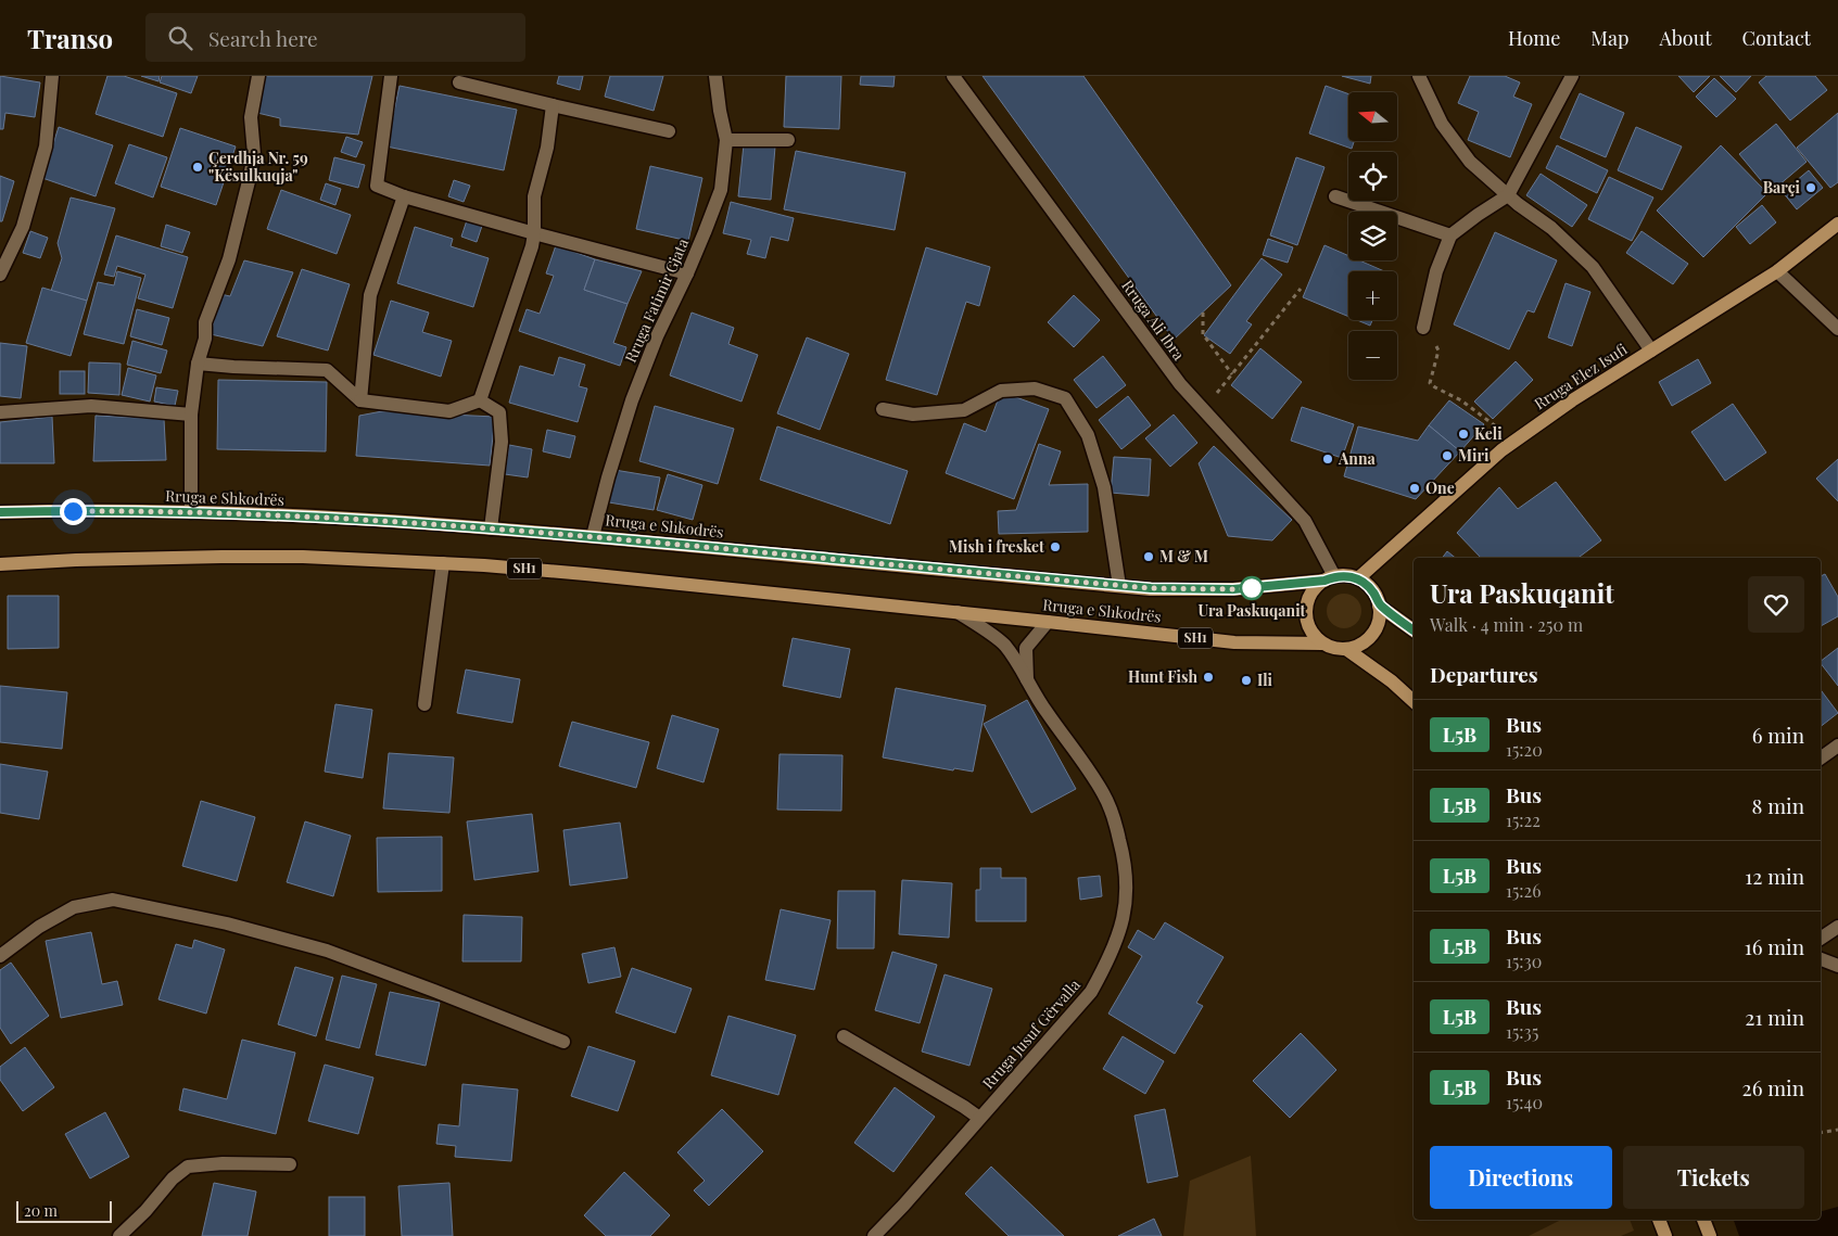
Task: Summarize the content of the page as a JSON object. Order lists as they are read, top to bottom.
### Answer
{
  "streets": {
    "main road": ["Rruga Elez Isufi", "Rruga e Shkodrës", "SH1"],
    "street": ["Rruga Fatimir Gjata", "Rruga Ali Ibra", "Rruga Jusuf Gërvalla"]
  },
  "crossings": [
    ["Rruga Fatimir Gjata", "Rruga e Shkodrës"],
    ["Rruga Ali Ibra", "Rruga Elez Isufi"],
    ["Rruga Ali Ibra", "Rruga e Shkodrës"],
    ["Rruga Ali Ibra", "SH1"],
    ["Rruga Elez Isufi", "Rruga e Shkodrës"],
    ["Rruga Elez Isufi", "SH1"],
    ["Rruga e Shkodrës", "SH1"],
    ["Rruga e Shkodrës", "Rruga Jusuf Gërvalla"]
  ],
  "places": [
    "Çerdhja Nr. 59 \"Kësulkuqja\"",
    "Barçi",
    "Keli",
    "Miri",
    "Anna",
    "One",
    "Mish i fresket",
    "M & M",
    "Ura Paskuqanit",
    "Hunt Fish",
    "Ili"
  ],
  "lines": ["bus line L5B"],
  "scale_bar": "20 m",
  "north": "left",
  "page": {
    "header": "Transo",
    "search": "Search here",
    "nav": [
      "Home",
      "Map",
      "About",
      "Contact"
    ],
    "map_buttons": ["+", "−"],
    "heading": [
      ["Ura Paskuqanit", "Walk · 4 min · 250 m"],
      "Departures"
    ],
    "list": [
      {
        "mark": "L5B",
        "name": "Bus",
        "note": "15:20",
        "value": "6 min"
      },
      {
        "mark": "L5B",
        "name": "Bus",
        "note": "15:22",
        "value": "8 min"
      },
      {
        "mark": "L5B",
        "name": "Bus",
        "note": "15:26",
        "value": "12 min"
      },
      {
        "mark": "L5B",
        "name": "Bus",
        "note": "15:30",
        "value": "16 min"
      },
      {
        "mark": "L5B",
        "name": "Bus",
        "note": "15:35",
        "value": "21 min"
      },
      {
        "mark": "L5B",
        "name": "Bus",
        "note": "15:40",
        "value": "26 min"
      }
    ],
    "buttons": ["Directions", "Tickets"],
    "scale": "20 m"
  }
}
